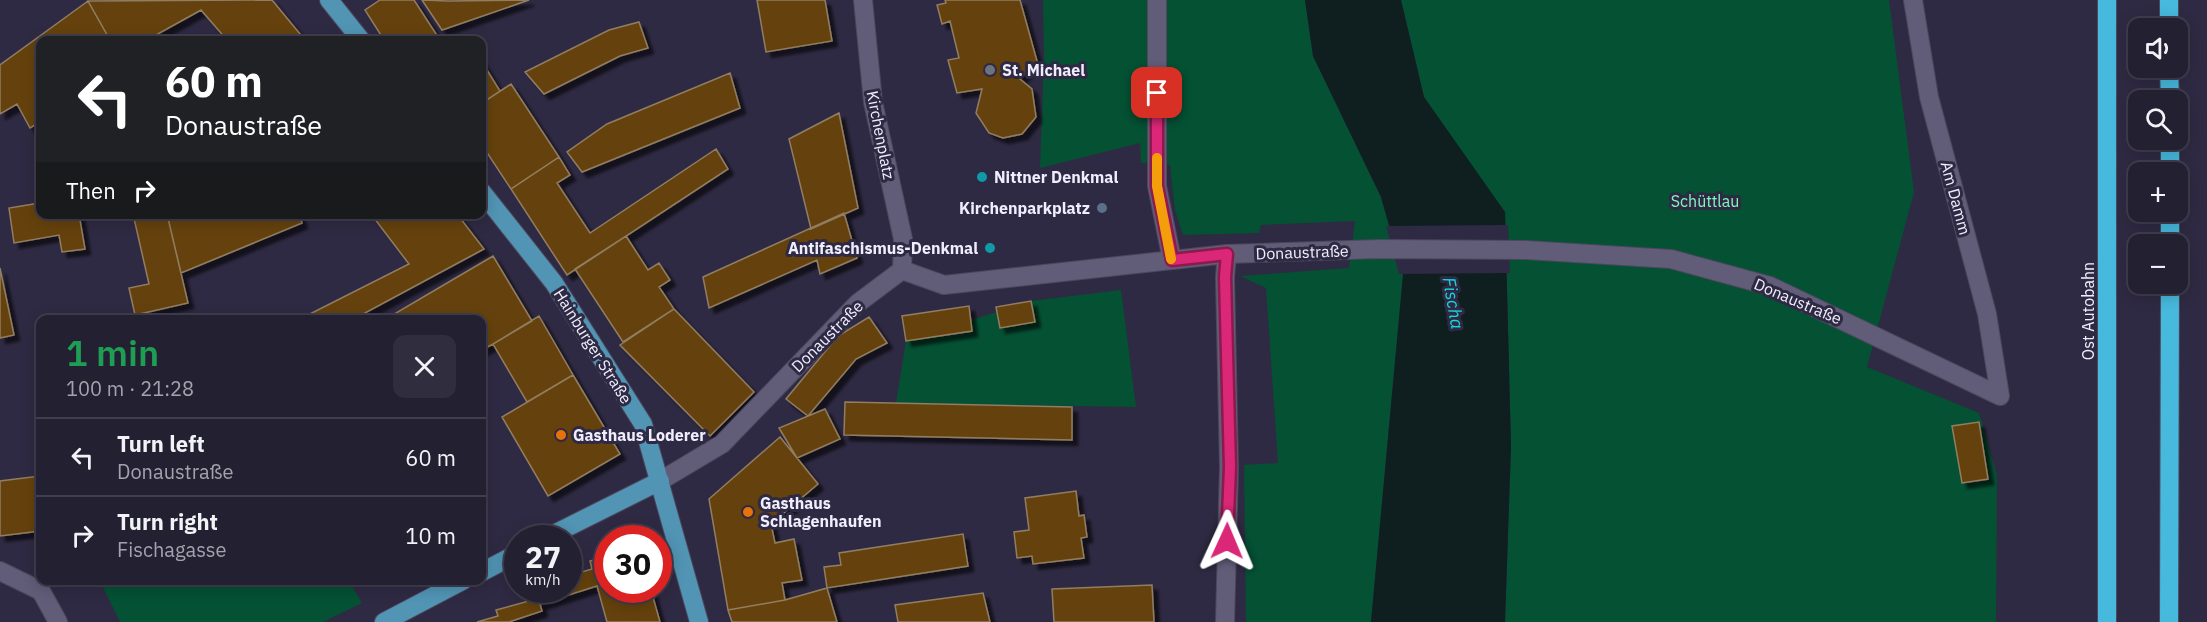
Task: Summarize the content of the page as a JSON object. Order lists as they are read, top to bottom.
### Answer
{
  "streets": {
    "highway": ["Ost Autobahn"],
    "main road": ["Hainburger Straße"],
    "street": ["Kirchenplatz", "Am Damm", "Donaustraße"]
  },
  "crossings": [
    ["Kirchenplatz", "Donaustraße"],
    ["Am Damm", "Donaustraße"],
    ["Donaustraße", "Hainburger Straße"]
  ],
  "water": ["Fischa"],
  "parks": ["Schüttlau"],
  "places": [
    "St. Michael",
    "Nittner Denkmal",
    "Kirchenparkplatz",
    "Antifaschismus-Denkmal",
    "Gasthaus Loderer",
    "Gasthaus Schlagenhaufen"
  ],
  "page": {
    "map_buttons": ["+", "−"],
    "turn": ["60 m", "Donaustraße"],
    "then": "Then",
    "heading": ["1 min", "100 m · 21:28"],
    "list": [
      {
        "name": "Turn left",
        "note": "Donaustraße",
        "value": "60 m"
      },
      {
        "name": "Turn right",
        "note": "Fischagasse",
        "value": "10 m"
      }
    ],
    "speed": "27 km/h",
    "limit": "30"
  }
}
